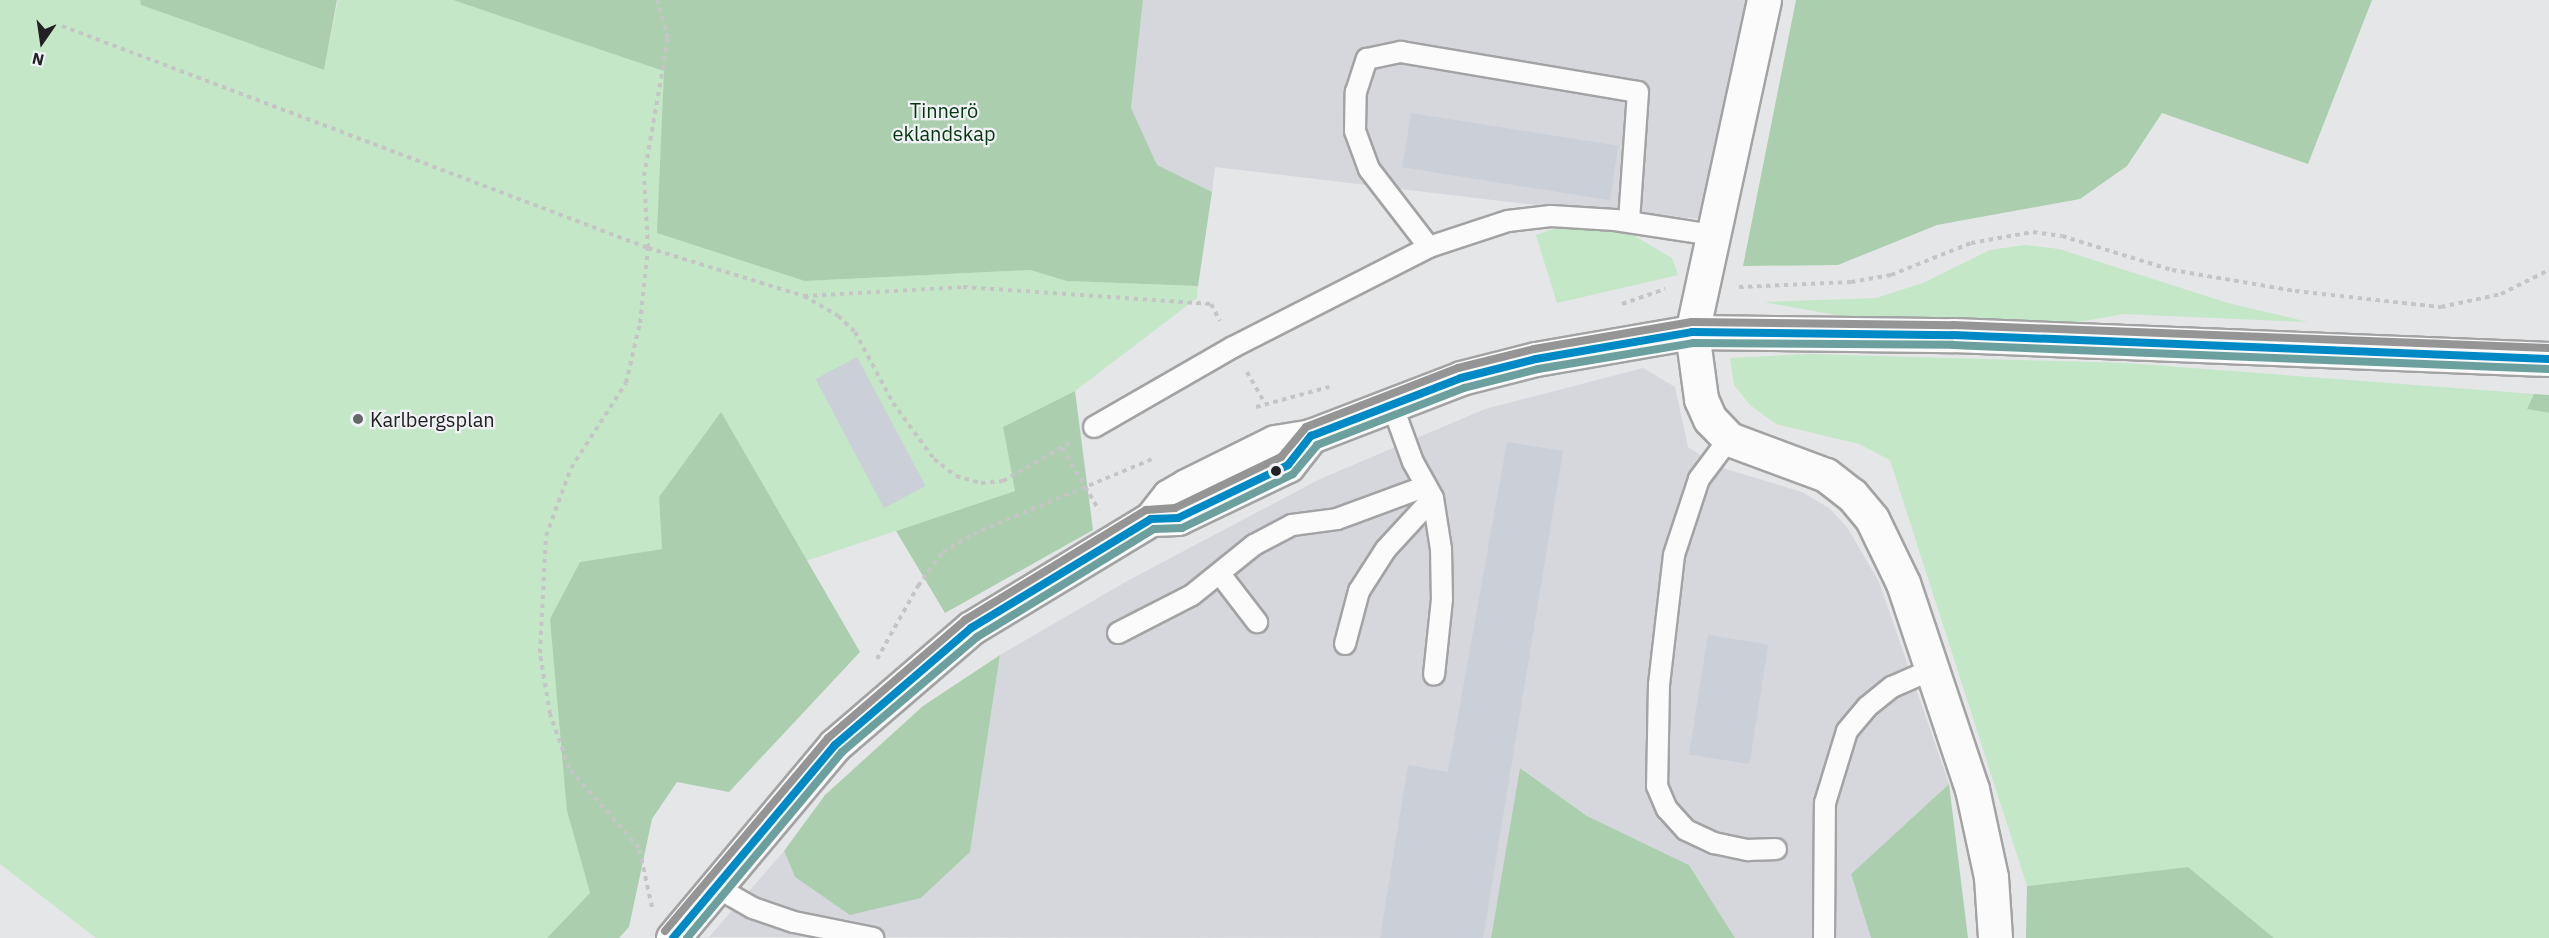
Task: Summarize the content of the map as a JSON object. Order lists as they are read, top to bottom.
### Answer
{
  "parks": ["Tinnerö eklandskap"],
  "places": ["Karlbergsplan"],
  "north": "bottom"
}
